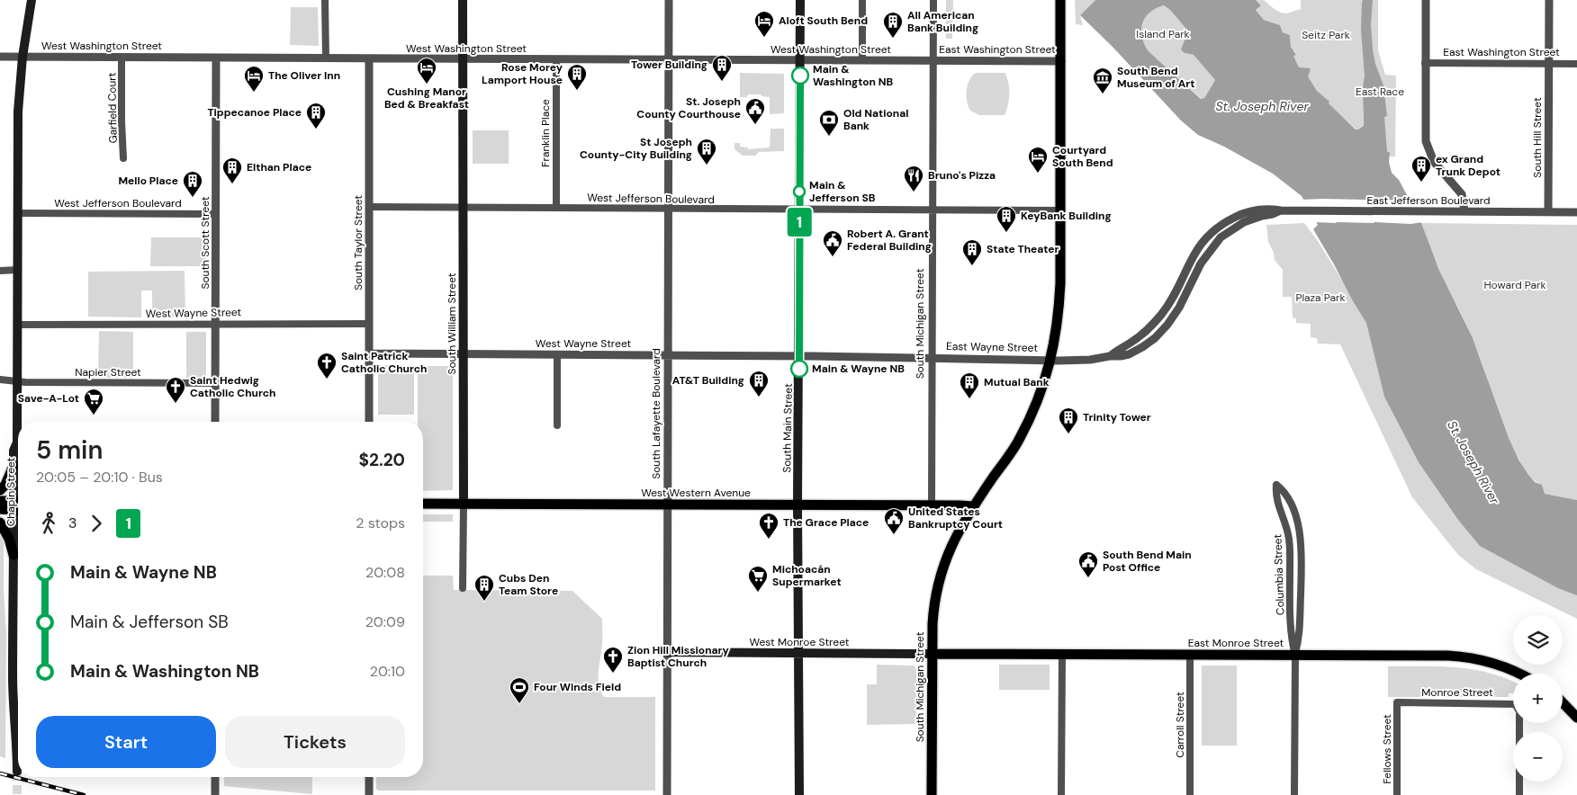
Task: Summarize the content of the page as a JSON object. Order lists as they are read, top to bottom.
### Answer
{
  "streets": {
    "main road": [
      "South William Street",
      "South Michigan Street",
      "South Main Street",
      "Chapin Street",
      "West Western Avenue",
      "West Monroe Street",
      "East Monroe Street"
    ],
    "street": [
      "West Washington Street",
      "East Washington Street",
      "Garfield Court",
      "Franklin Place",
      "South Hill Street",
      "West Jefferson Boulevard",
      "East Jefferson Boulevard",
      "South Scott Street",
      "South Taylor Street",
      "West Wayne Street",
      "East Wayne Street",
      "Napier Street",
      "South Lafayette Boulevard",
      "Columbia Street",
      "Monroe Street",
      "Carroll Street",
      "Fellows Street"
    ]
  },
  "crossings": [
    ["West Washington Street", "East Washington Street"],
    ["West Washington Street", "Garfield Court"],
    ["West Washington Street", "Franklin Place"],
    ["West Washington Street", "South Scott Street"],
    ["West Washington Street", "South Taylor Street"],
    ["West Washington Street", "South William Street"],
    ["West Washington Street", "South Michigan Street"],
    ["West Washington Street", "South Lafayette Boulevard"],
    ["West Washington Street", "South Main Street"],
    ["West Washington Street", "Chapin Street"],
    ["East Washington Street", "South Hill Street"],
    ["East Washington Street", "South Michigan Street"],
    ["Franklin Place", "West Jefferson Boulevard"],
    ["South Hill Street", "East Jefferson Boulevard"],
    ["West Jefferson Boulevard", "South Scott Street"],
    ["West Jefferson Boulevard", "South Taylor Street"],
    ["West Jefferson Boulevard", "South William Street"],
    ["West Jefferson Boulevard", "South Michigan Street"],
    ["West Jefferson Boulevard", "South Lafayette Boulevard"],
    ["West Jefferson Boulevard", "South Main Street"],
    ["West Jefferson Boulevard", "Chapin Street"],
    ["East Jefferson Boulevard", "South Michigan Street"],
    ["East Jefferson Boulevard", "East Wayne Street"],
    ["South Scott Street", "West Wayne Street"],
    ["South Scott Street", "Napier Street"],
    ["South Taylor Street", "West Wayne Street"],
    ["West Wayne Street", "South William Street"],
    ["West Wayne Street", "South Michigan Street"],
    ["West Wayne Street", "East Wayne Street"],
    ["West Wayne Street", "South Lafayette Boulevard"],
    ["West Wayne Street", "South Main Street"],
    ["West Wayne Street", "Chapin Street"],
    ["South William Street", "West Western Avenue"],
    ["South Michigan Street", "East Wayne Street"],
    ["South Michigan Street", "West Western Avenue"],
    ["South Michigan Street", "West Monroe Street"],
    ["South Michigan Street", "East Monroe Street"],
    ["Napier Street", "Chapin Street"],
    ["South Lafayette Boulevard", "West Western Avenue"],
    ["South Lafayette Boulevard", "West Monroe Street"],
    ["South Main Street", "West Western Avenue"],
    ["South Main Street", "West Monroe Street"],
    ["Columbia Street", "East Monroe Street"],
    ["West Monroe Street", "East Monroe Street"],
    ["East Monroe Street", "Carroll Street"],
    ["Monroe Street", "Fellows Street"]
  ],
  "water": ["St. Joseph River"],
  "parks": [
    "Island Park",
    "Seitz Park",
    "East Race",
    "Howard Park",
    "Plaza Park"
  ],
  "places": {
    "hotel": [
      "Aloft South Bend",
      "Cushing Manor Bed & Breakfast",
      "The Oliver Inn",
      "Courtyard South Bend"
    ],
    "building": [
      "All American Bank Building",
      "Tower Building",
      "Rose Morey Lamport House",
      "Tippecanoe Place",
      "St Joseph County-City Building",
      "ex Grand Trunk Depot",
      "Elthan Place",
      "Mello Place",
      "KeyBank Building",
      "State Theater",
      "AT&T Building",
      "Mutual Bank",
      "Trinity Tower",
      "Cubs Den Team Store"
    ],
    "other": ["Main & Washington NB", "Main & Jefferson SB", "Main & Wayne NB"],
    "museum": ["South Bend Museum of Art"],
    "public building": [
      "St. Joseph County Courthouse",
      "Robert A. Grant Federal Building",
      "United States Bankruptcy Court",
      "South Bend Main Post Office"
    ],
    "bank": ["Old National Bank"],
    "restaurant": ["Bruno's Pizza"],
    "church": [
      "Saint Patrick Catholic Church",
      "Saint Hedwig Catholic Church",
      "The Grace Place",
      "Zion Hill Missionary Baptist Church"
    ],
    "supermarket": ["Save-A-Lot", "Michoacán Supermarket"],
    "sports": ["Four Winds Field"]
  },
  "lines": ["bus line 1"],
  "page": {
    "on_map": "1",
    "heading": ["5 min", "20:05 – 20:10 · Bus", "$2.20"],
    "legs": ["3", "1", "2 stops"],
    "list": [
      {
        "name": "Main & Wayne NB",
        "value": "20:08"
      },
      {
        "name": "Main & Jefferson SB",
        "value": "20:09"
      },
      {
        "name": "Main & Washington NB",
        "value": "20:10"
      }
    ],
    "map_buttons": ["+", "−"],
    "buttons": ["Start", "Tickets"]
  }
}
